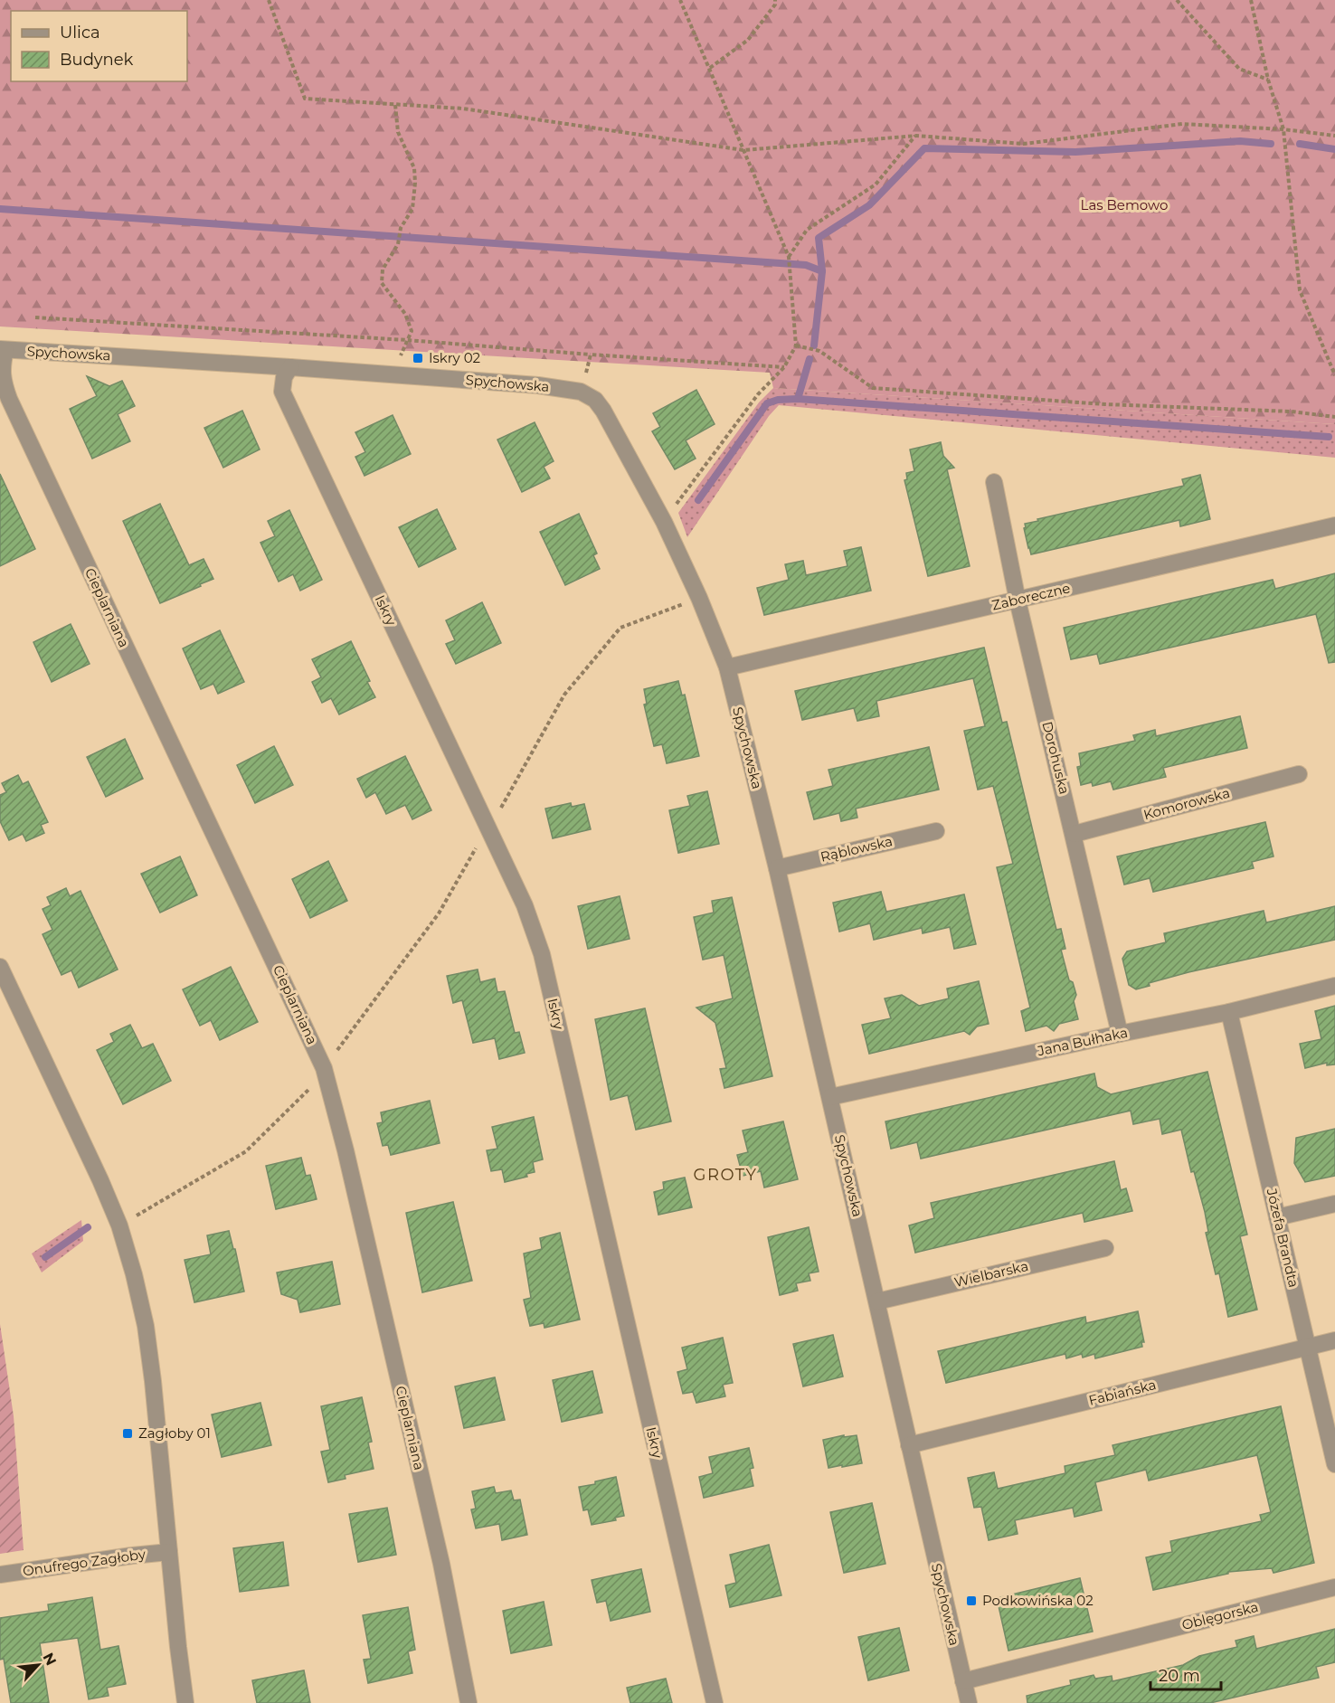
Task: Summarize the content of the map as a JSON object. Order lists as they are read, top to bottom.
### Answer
{
  "streets": {
    "street": [
      "Spychowska",
      "Zaboreczne",
      "Cieplarniana",
      "Iskry",
      "Dorohuska",
      "Komorowska",
      "Rąblowska",
      "Jana Bułhaka",
      "Józefa Brandta",
      "Wielbarska",
      "Fabiańska",
      "Onufrego Zagłoby",
      "Oblęgorska"
    ]
  },
  "crossings": [
    ["Spychowska", "Zaboreczne"],
    ["Spychowska", "Cieplarniana"],
    ["Spychowska", "Iskry"],
    ["Spychowska", "Rąblowska"],
    ["Spychowska", "Jana Bułhaka"],
    ["Spychowska", "Wielbarska"],
    ["Spychowska", "Fabiańska"],
    ["Spychowska", "Oblęgorska"],
    ["Zaboreczne", "Dorohuska"],
    ["Dorohuska", "Komorowska"],
    ["Dorohuska", "Jana Bułhaka"],
    ["Jana Bułhaka", "Józefa Brandta"],
    ["Józefa Brandta", "Fabiańska"]
  ],
  "districts": ["GROTY"],
  "parks": ["Las Bemowo"],
  "places": {
    "transit": ["Iskry 02", "Zagłoby 01", "Podkowińska 02"]
  },
  "legend": ["Ulica", "Budynek"],
  "scale_bar": "20 m",
  "north": "top right"
}
